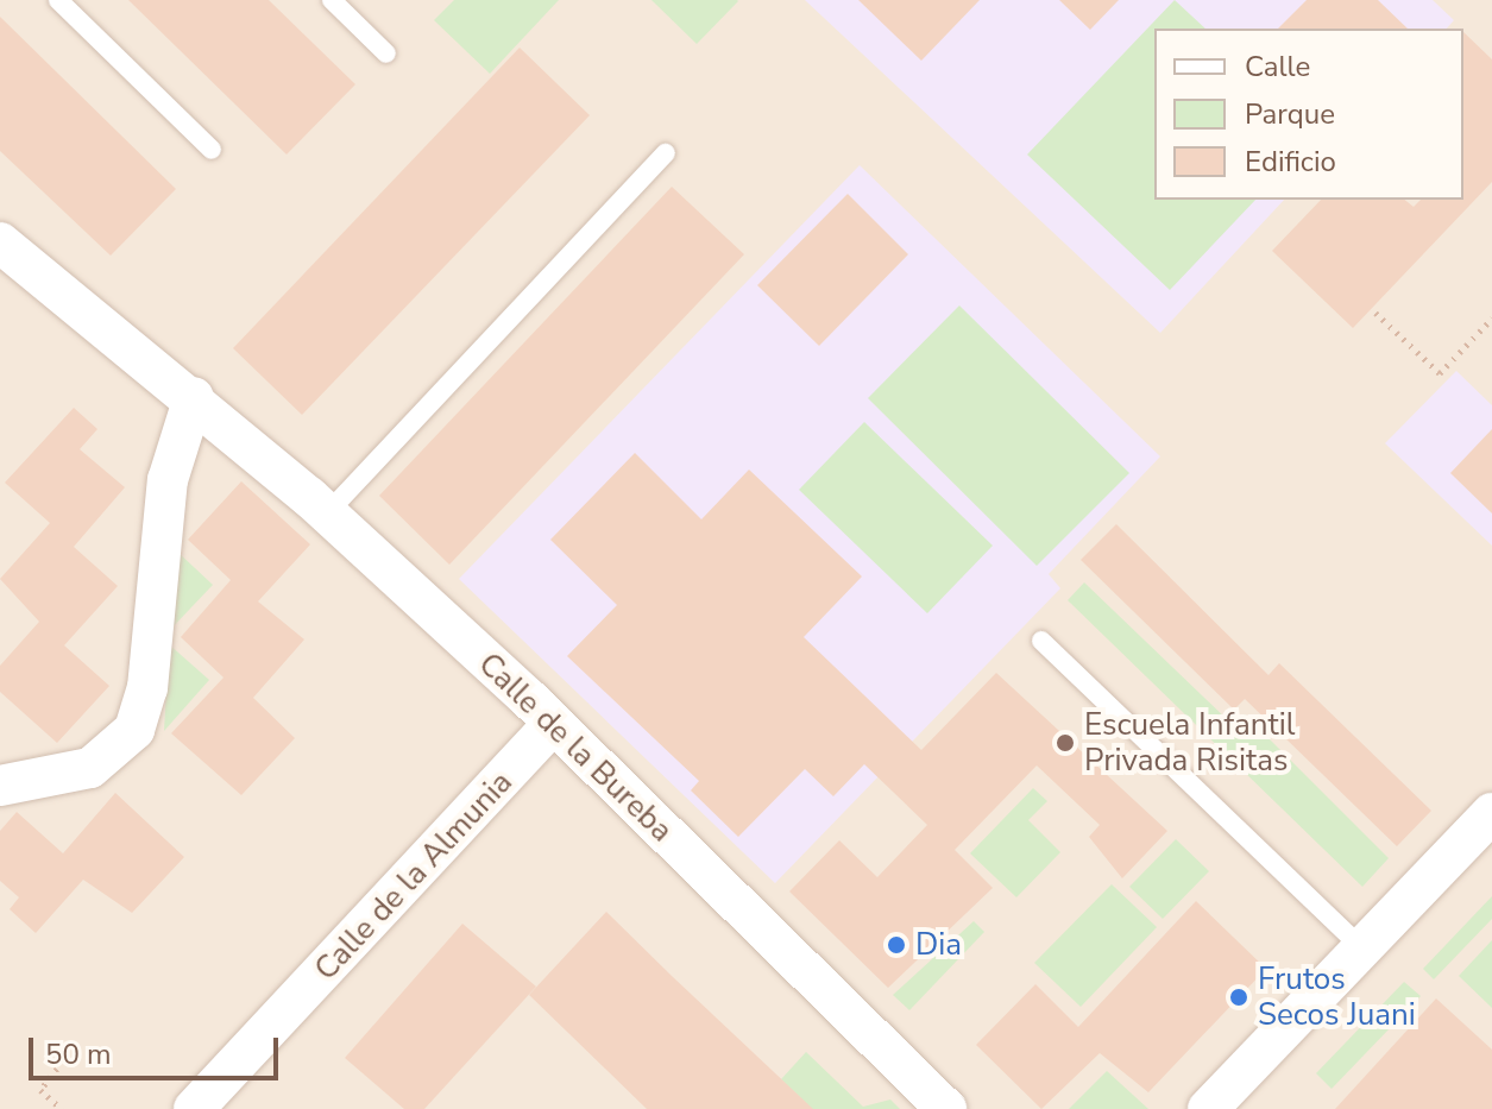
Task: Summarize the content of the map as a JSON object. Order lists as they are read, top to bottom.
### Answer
{
  "streets": {
    "street": ["Calle de la Bureba", "Calle de la Almunia"]
  },
  "crossings": [
    ["Calle de la Bureba", "Calle de la Almunia"]
  ],
  "places": ["Escuela Infantil Privada Risitas", "Dia", "Frutos Secos Juani"],
  "legend": ["Calle", "Parque", "Edificio"],
  "scale_bar": "50 m"
}
